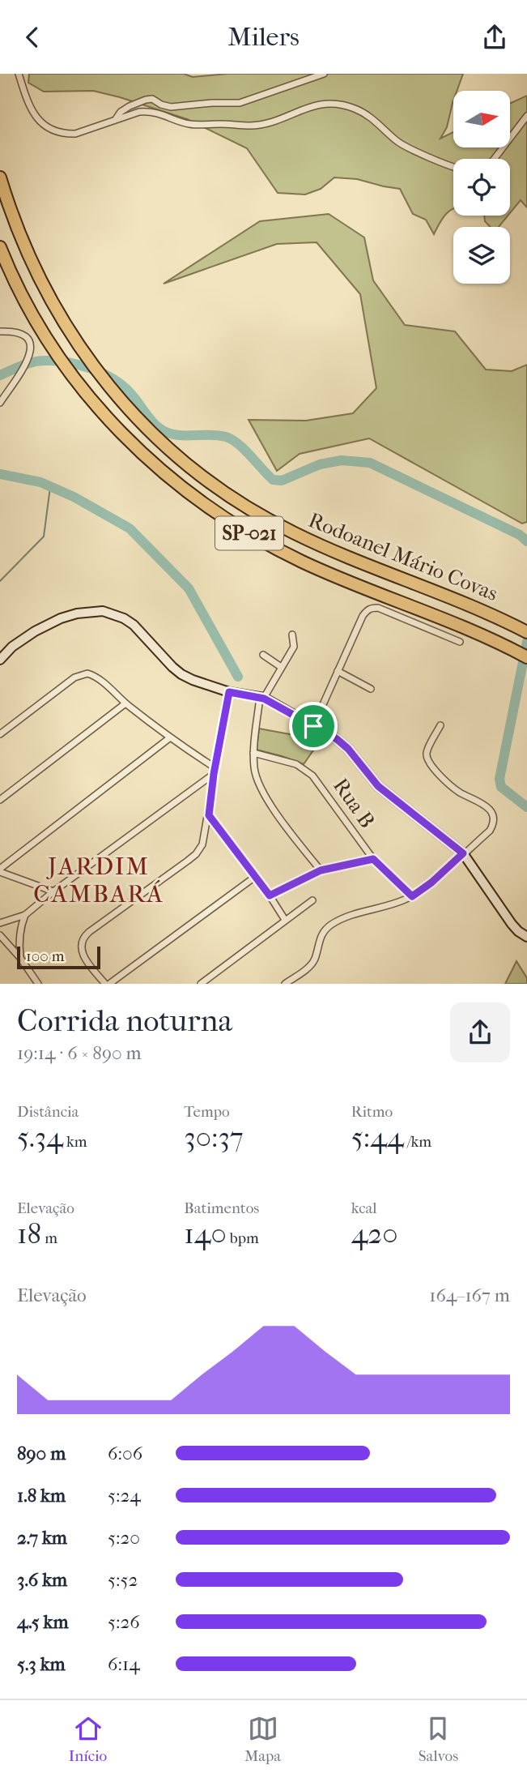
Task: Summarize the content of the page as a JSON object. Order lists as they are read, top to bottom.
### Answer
{
  "streets": {
    "highway": ["SP-021", "Rodoanel Mário Covas"],
    "street": ["Rua B"]
  },
  "districts": ["JARDIM CAMBARÁ"],
  "scale_bar": "100 m",
  "north": "right",
  "page": {
    "header": "Milers",
    "scale": "100 m",
    "heading": ["Corrida noturna", "19:14 · 6 × 890 m"],
    "stats": [
      ["Distância", "5.34 km"],
      ["Tempo", "30:37"],
      ["Ritmo", "5:44 /km"],
      ["Elevação", "18 m"],
      ["Batimentos", "140 bpm"],
      ["kcal", "420"]
    ],
    "chart": ["Elevação", "164–167 m"],
    "list": [
      {
        "name": "890 m",
        "note": "6:06"
      },
      {
        "name": "1.8 km",
        "note": "5:24"
      },
      {
        "name": "2.7 km",
        "note": "5:20"
      },
      {
        "name": "3.6 km",
        "note": "5:52"
      },
      {
        "name": "4.5 km",
        "note": "5:26"
      },
      {
        "name": "5.3 km",
        "note": "6:14"
      }
    ],
    "tabs": ["Início", "Mapa", "Salvos"]
  }
}
